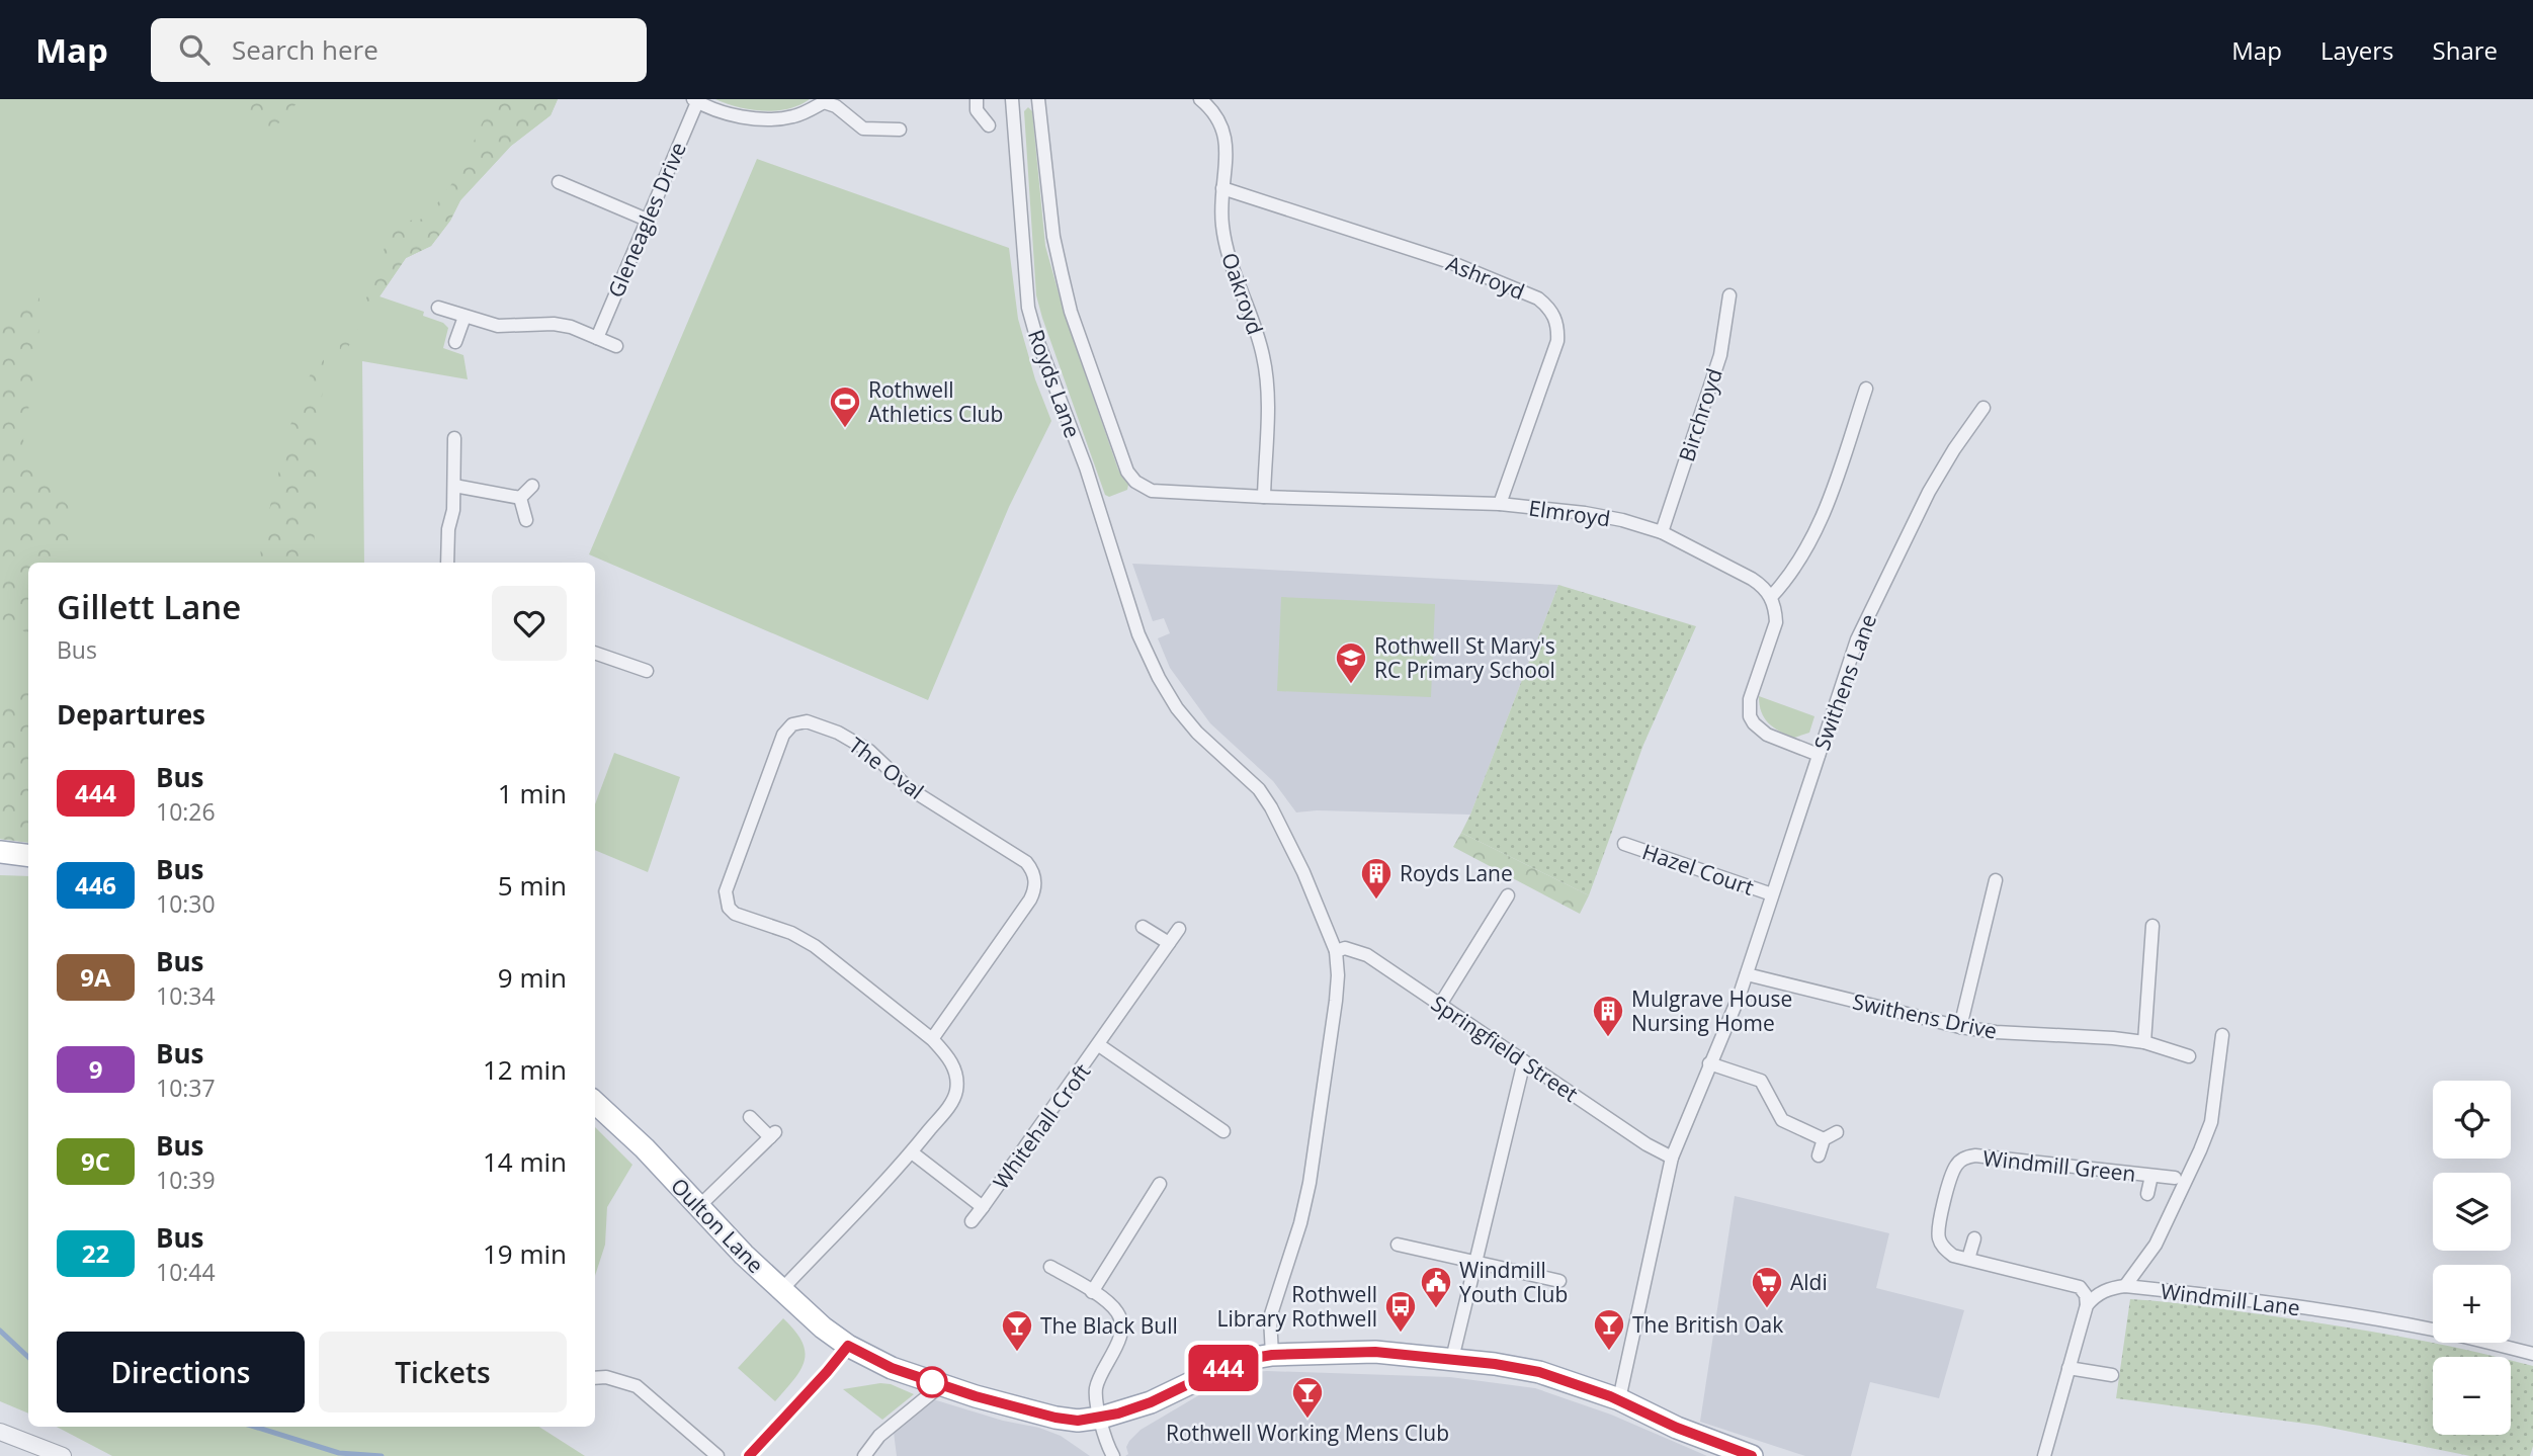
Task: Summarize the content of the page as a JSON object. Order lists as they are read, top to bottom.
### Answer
{
  "streets": {
    "main road": ["Oulton Lane"],
    "street": [
      "Gleneagles Drive",
      "Ashroyd",
      "Oakroyd",
      "Royds Lane",
      "Birchroyd",
      "Elmroyd",
      "Swithens Lane",
      "The Oval",
      "Hazel Court",
      "Swithens Drive",
      "Springfield Street",
      "Whitehall Croft",
      "Windmill Green",
      "Windmill Lane"
    ]
  },
  "crossings": [
    ["Ashroyd", "Oakroyd"],
    ["Ashroyd", "Elmroyd"],
    ["Oakroyd", "Elmroyd"],
    ["Royds Lane", "Elmroyd"],
    ["Royds Lane", "Springfield Street"],
    ["Royds Lane", "Oulton Lane"],
    ["Birchroyd", "Elmroyd"],
    ["Swithens Lane", "Hazel Court"],
    ["Swithens Lane", "Swithens Drive"],
    ["Swithens Lane", "Springfield Street"],
    ["Swithens Lane", "Oulton Lane"],
    ["The Oval", "Whitehall Croft"],
    ["The Oval", "Oulton Lane"],
    ["Windmill Green", "Windmill Lane"]
  ],
  "places": {
    "sports": ["Rothwell Athletics Club"],
    "school or university": ["Rothwell St Mary's RC Primary School"],
    "building": ["Royds Lane", "Mulgrave House Nursing Home"],
    "public building": ["Windmill Youth Club"],
    "supermarket": ["Aldi"],
    "bus stop": ["Rothwell Library Rothwell"],
    "bar": ["The British Oak", "The Black Bull", "Rothwell Working Mens Club"]
  },
  "lines": ["bus line 444"],
  "page": {
    "header": "Map",
    "search": "Search here",
    "nav": ["Map", "Layers", "Share"],
    "on_map": "444",
    "heading": [
      ["Gillett Lane", "Bus"],
      "Departures"
    ],
    "list": [
      {
        "mark": "444",
        "name": "Bus",
        "note": "10:26",
        "value": "1 min"
      },
      {
        "mark": "446",
        "name": "Bus",
        "note": "10:30",
        "value": "5 min"
      },
      {
        "mark": "9A",
        "name": "Bus",
        "note": "10:34",
        "value": "9 min"
      },
      {
        "mark": "9",
        "name": "Bus",
        "note": "10:37",
        "value": "12 min"
      },
      {
        "mark": "9C",
        "name": "Bus",
        "note": "10:39",
        "value": "14 min"
      },
      {
        "mark": "22",
        "name": "Bus",
        "note": "10:44",
        "value": "19 min"
      }
    ],
    "map_buttons": ["+", "−"],
    "buttons": ["Directions", "Tickets"]
  }
}
